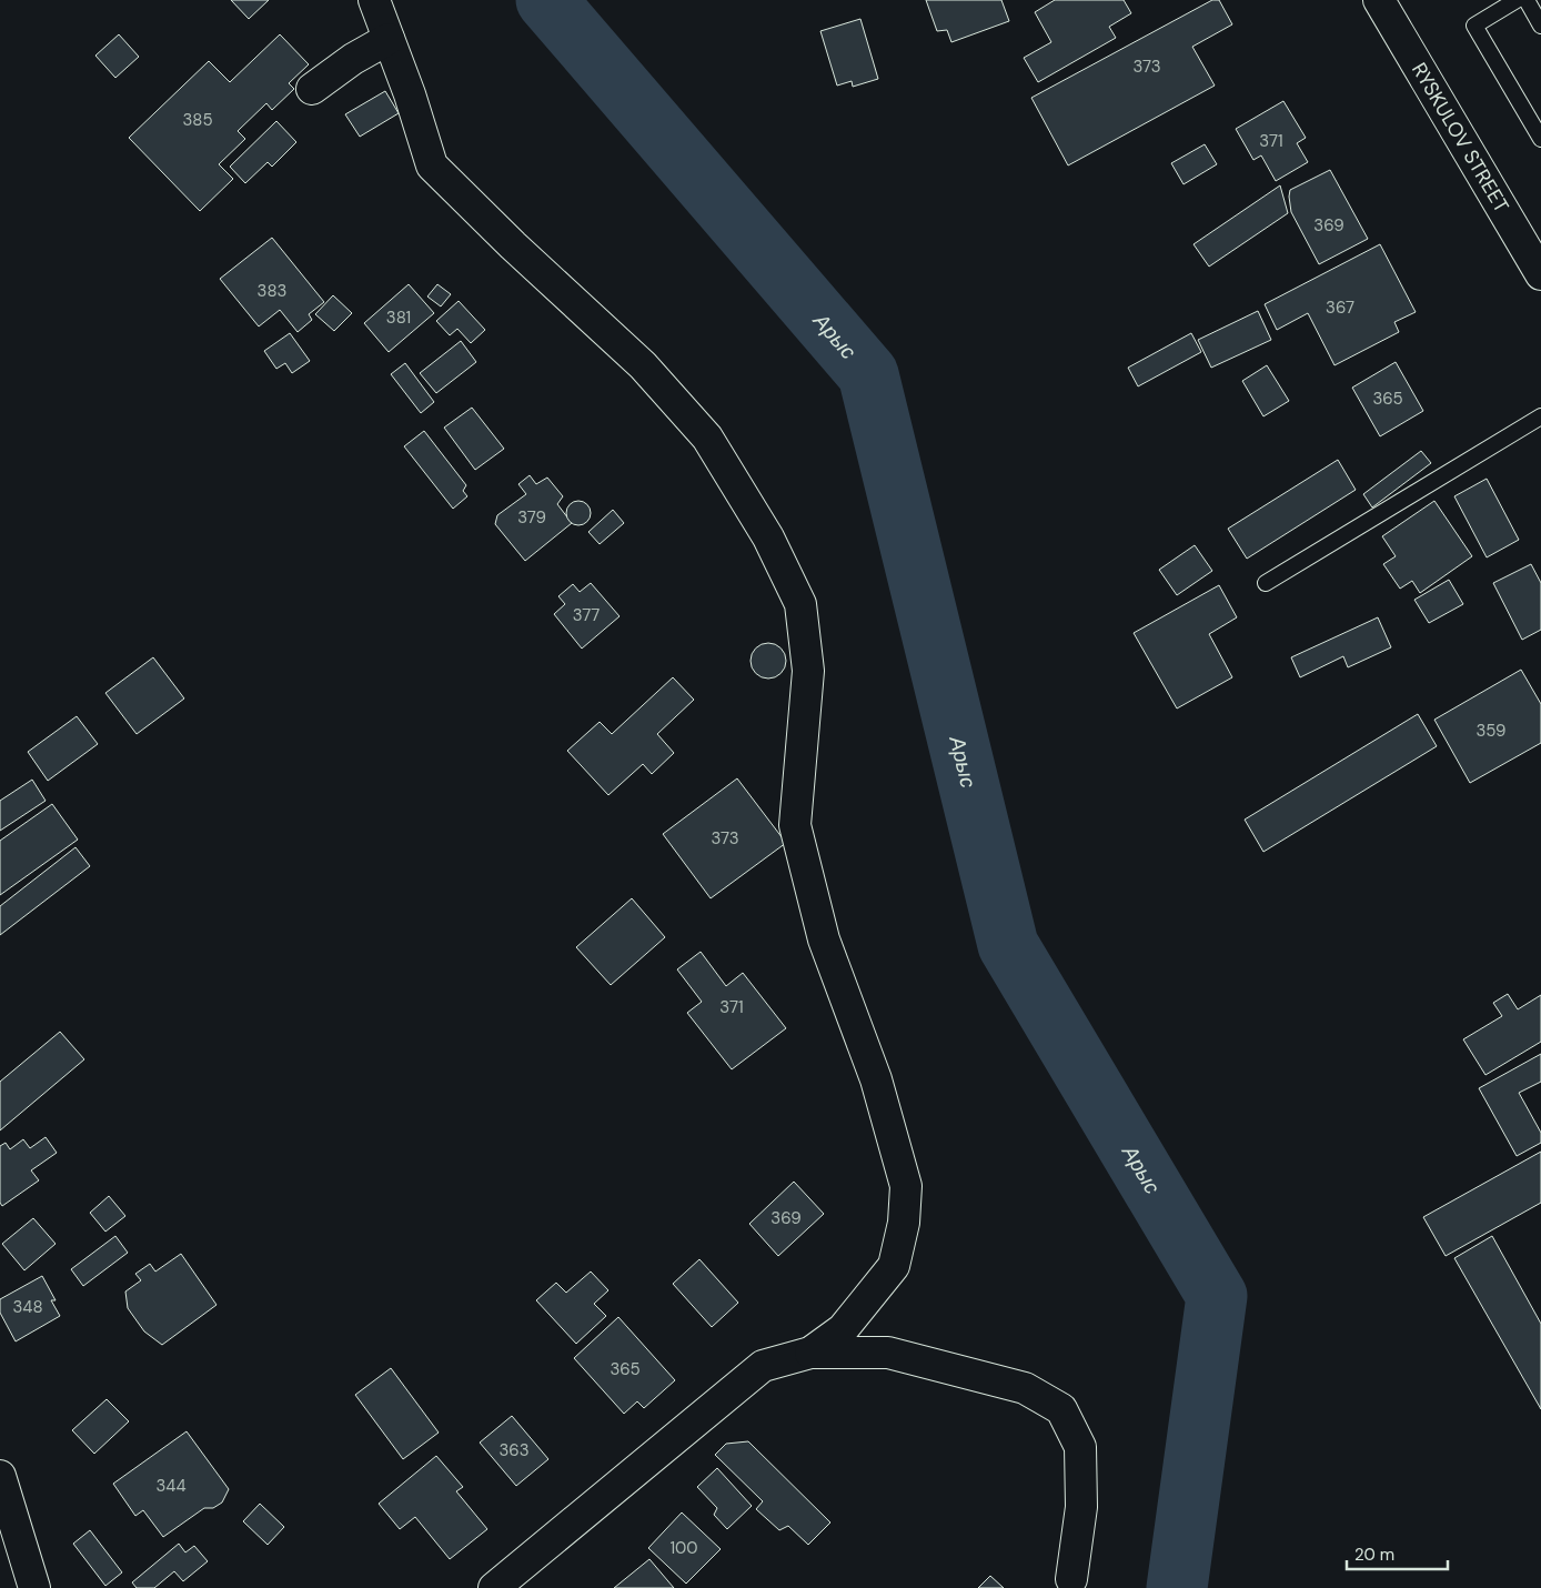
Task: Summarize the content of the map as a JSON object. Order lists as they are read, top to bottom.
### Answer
{
  "streets": {
    "street": ["RYSKULOV STREET"]
  },
  "water": ["Арыс"],
  "house_numbers": [
    "373",
    "385",
    "371",
    "369",
    "383",
    "367",
    "381",
    "365",
    "379",
    "377",
    "359",
    "373",
    "371",
    "369",
    "348",
    "365",
    "363",
    "344",
    "100"
  ],
  "scale_bar": "20 m"
}
